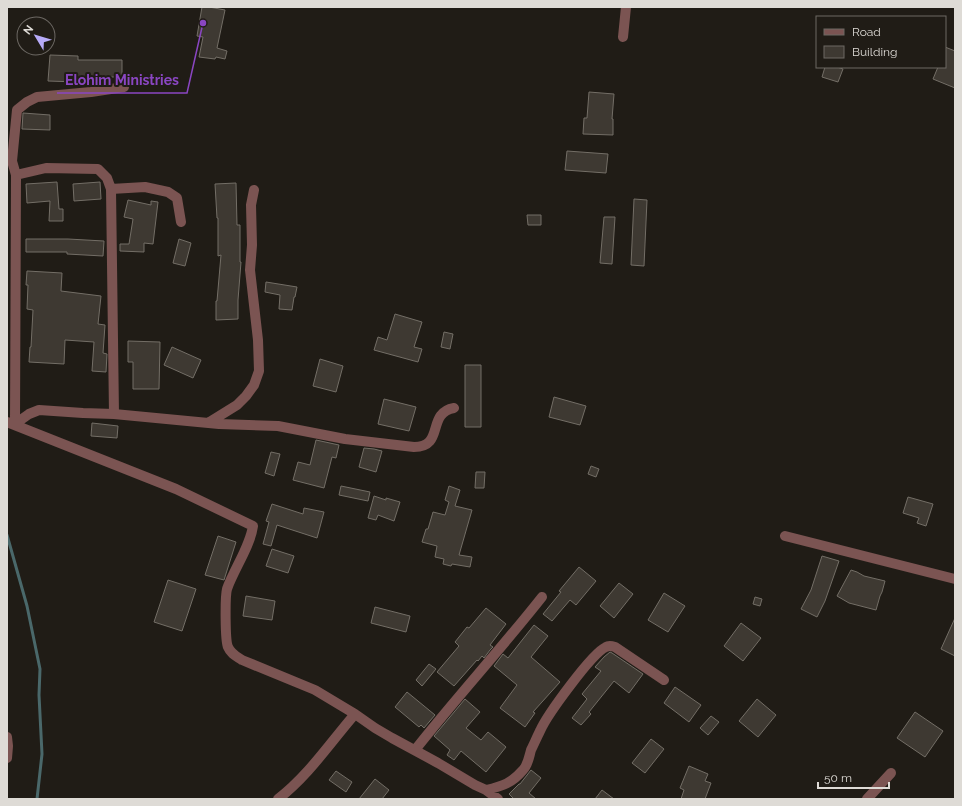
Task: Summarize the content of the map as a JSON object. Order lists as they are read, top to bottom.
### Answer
{
  "places": ["Elohim Ministries"],
  "legend": ["Road", "Building"],
  "scale_bar": "50 m",
  "north": "top left"
}
